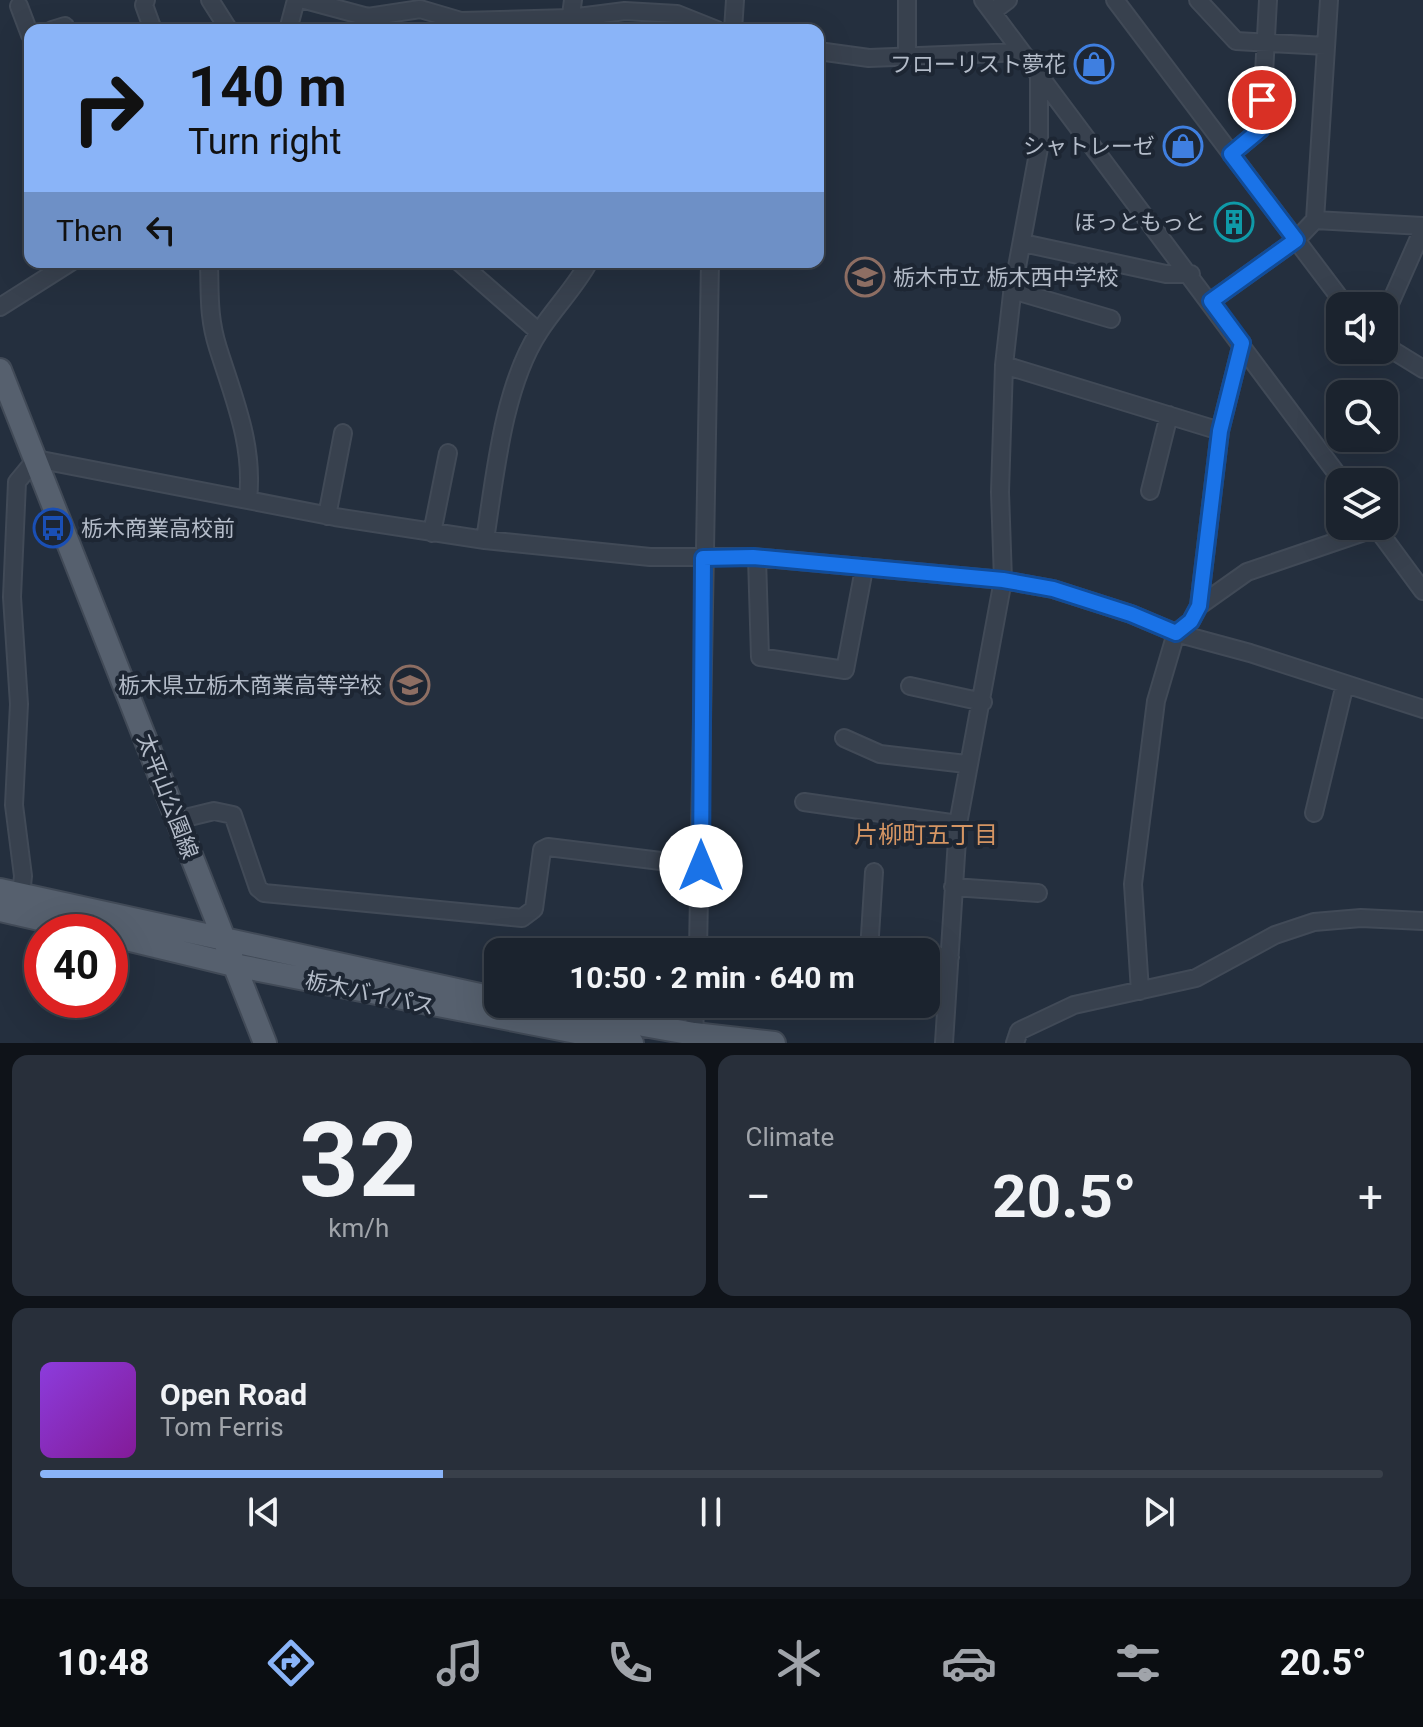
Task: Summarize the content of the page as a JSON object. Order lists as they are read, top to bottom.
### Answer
{
  "streets": {
    "main road": ["太平山公園線", "栃木バイパス"]
  },
  "crossings": [
    ["太平山公園線", "栃木バイパス"]
  ],
  "districts": ["片柳町五丁目"],
  "places": {
    "shop": ["フローリスト夢花", "シャトレーゼ"],
    "building": ["ほっともっと"],
    "school or university": ["栃木市立 栃木西中学校", "栃木県立栃木商業高等学校"],
    "bus stop": ["栃木商業高校前"]
  },
  "page": {
    "turn": ["140 m", "Turn right"],
    "then": "Then",
    "limit": "40",
    "trip": "10:50 · 2 min · 640 m",
    "tile": [
      ["32", "km/h"],
      "Climate"
    ],
    "heat": ["−", "20.5°", "+"],
    "song": ["Open Road", "Tom Ferris"],
    "tabs": ["10:48", "20.5°"]
  }
}
